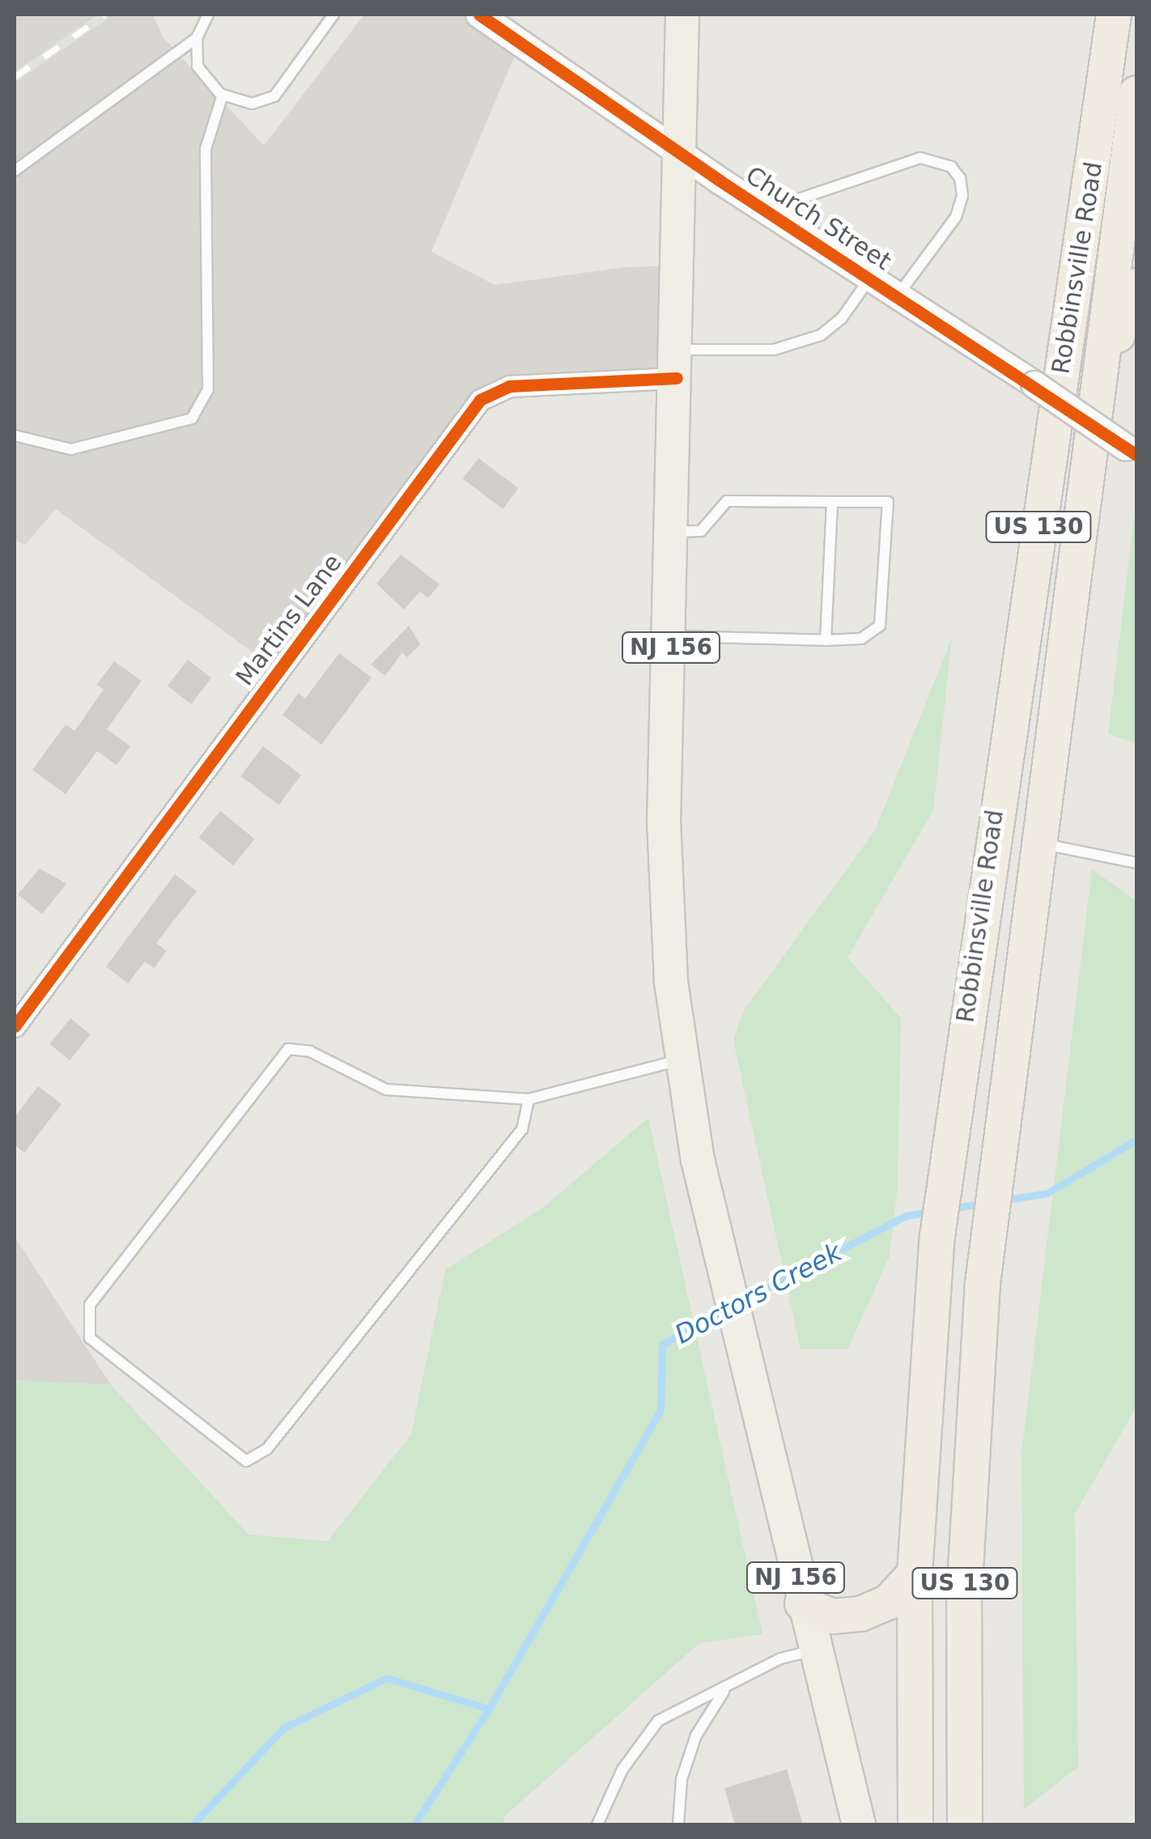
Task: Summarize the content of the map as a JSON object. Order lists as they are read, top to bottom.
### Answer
{
  "streets": {
    "highway": ["Robbinsville Road", "US 130"],
    "main road": ["NJ 156"],
    "street": ["Church Street", "Martins Lane"]
  },
  "crossings": [
    ["Church Street", "NJ 156"],
    ["Martins Lane", "NJ 156"]
  ],
  "water": ["Doctors Creek"]
}
